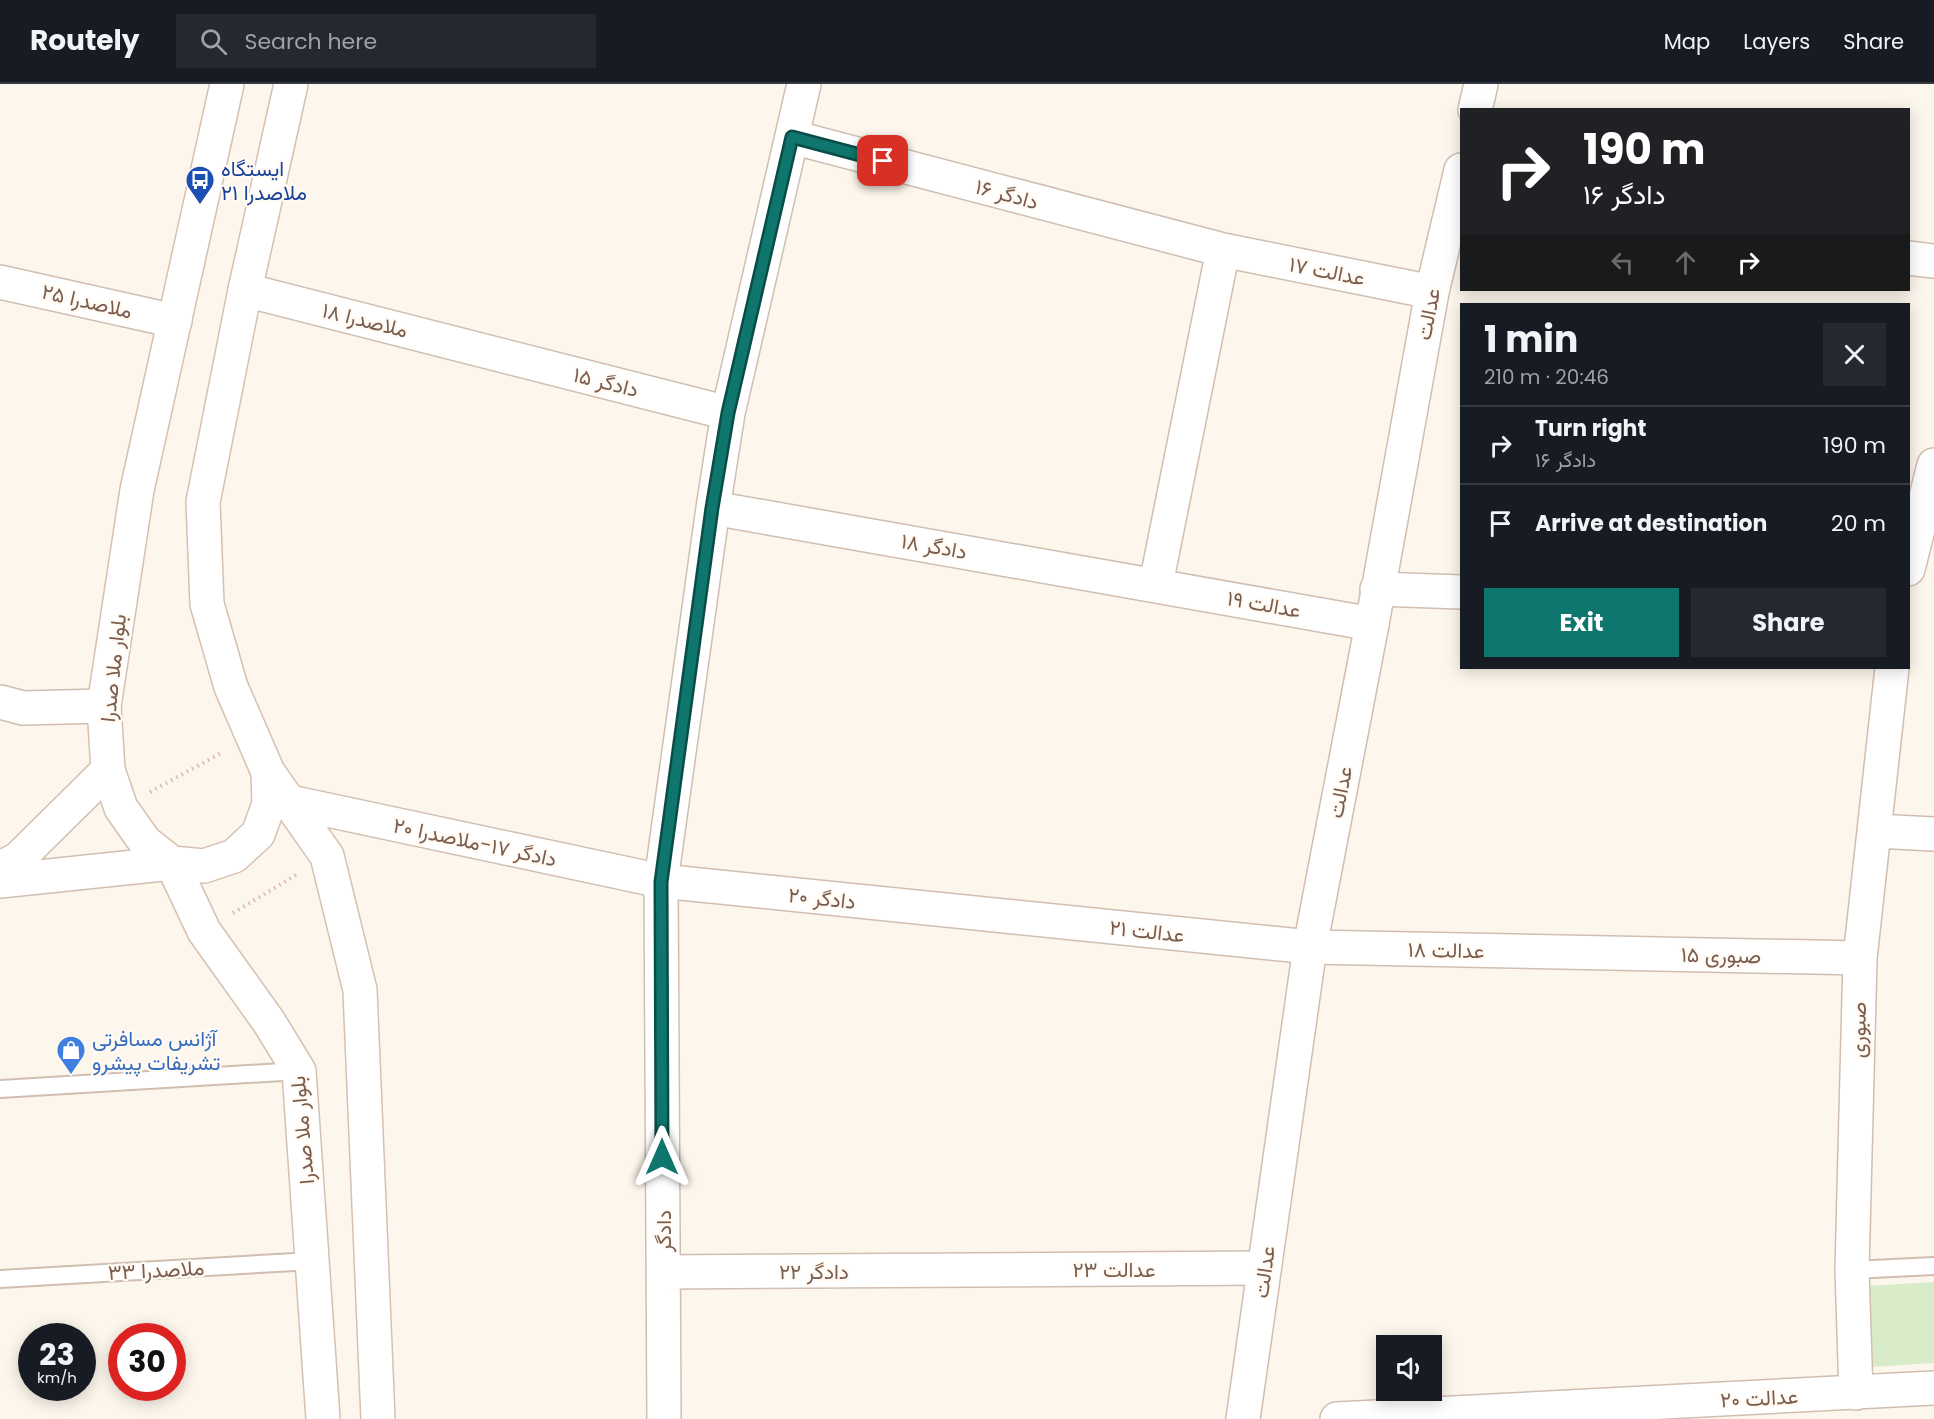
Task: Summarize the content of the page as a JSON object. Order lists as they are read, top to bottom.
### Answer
{
  "streets": {
    "street": [
      "دادگر ۱۶",
      "عدالت ۱۷",
      "ملاصدرا ۲۵",
      "عدالت",
      "ملاصدرا ۱۸",
      "دادگر ۱۵",
      "دادگر ۱۸",
      "عدالت ۱۹",
      "بلوار ملا صدرا",
      "دادگر ۱۷-ملاصدرا ۲۰",
      "دادگر ۲۰",
      "عدالت ۲۱",
      "عدالت ۱۸",
      "صبوری ۱۵",
      "صبوری",
      "دادگر",
      "عدالت ۲۳",
      "دادگر ۲۲",
      "عدالت ۲۰"
    ],
    "lane": ["ملاصدرا ۳۳"]
  },
  "crossings": [
    ["دادگر ۱۶", "عدالت ۱۷"],
    ["دادگر ۱۶", "دادگر"],
    ["عدالت ۱۷", "عدالت"],
    ["ملاصدرا ۲۵", "بلوار ملا صدرا"],
    ["عدالت", "عدالت ۱۹"],
    ["عدالت", "عدالت ۲۱"],
    ["عدالت", "عدالت ۱۸"],
    ["عدالت", "عدالت ۲۳"],
    ["ملاصدرا ۱۸", "دادگر ۱۵"],
    ["دادگر ۱۵", "دادگر"],
    ["دادگر ۱۸", "عدالت ۱۹"],
    ["دادگر ۱۸", "دادگر"],
    ["بلوار ملا صدرا", "ملاصدرا ۳۳"],
    ["دادگر ۱۷-ملاصدرا ۲۰", "دادگر ۲۰"],
    ["دادگر ۱۷-ملاصدرا ۲۰", "دادگر"],
    ["دادگر ۲۰", "عدالت ۲۱"],
    ["دادگر ۲۰", "دادگر"],
    ["عدالت ۲۱", "عدالت ۱۸"],
    ["عدالت ۱۸", "صبوری ۱۵"],
    ["صبوری ۱۵", "صبوری"],
    ["صبوری", "عدالت ۲۰"],
    ["دادگر", "دادگر ۲۲"],
    ["عدالت ۲۳", "دادگر ۲۲"]
  ],
  "places": {
    "bus stop": ["ایستگاه ملاصدرا ۲۱"],
    "shop": ["آژانس مسافرتی تشریفات پیشرو"]
  },
  "page": {
    "header": "Routely",
    "search": "Search here",
    "nav": ["Map", "Layers", "Share"],
    "turn": ["190 m", "دادگر ۱۶"],
    "heading": ["1 min", "210 m · 20:46"],
    "list": [
      {
        "name": "Turn right",
        "note": "دادگر ۱۶",
        "value": "190 m"
      },
      {
        "name": "Arrive at destination",
        "value": "20 m"
      }
    ],
    "buttons": ["Exit", "Share"],
    "speed": "23 km/h",
    "limit": "30"
  }
}
